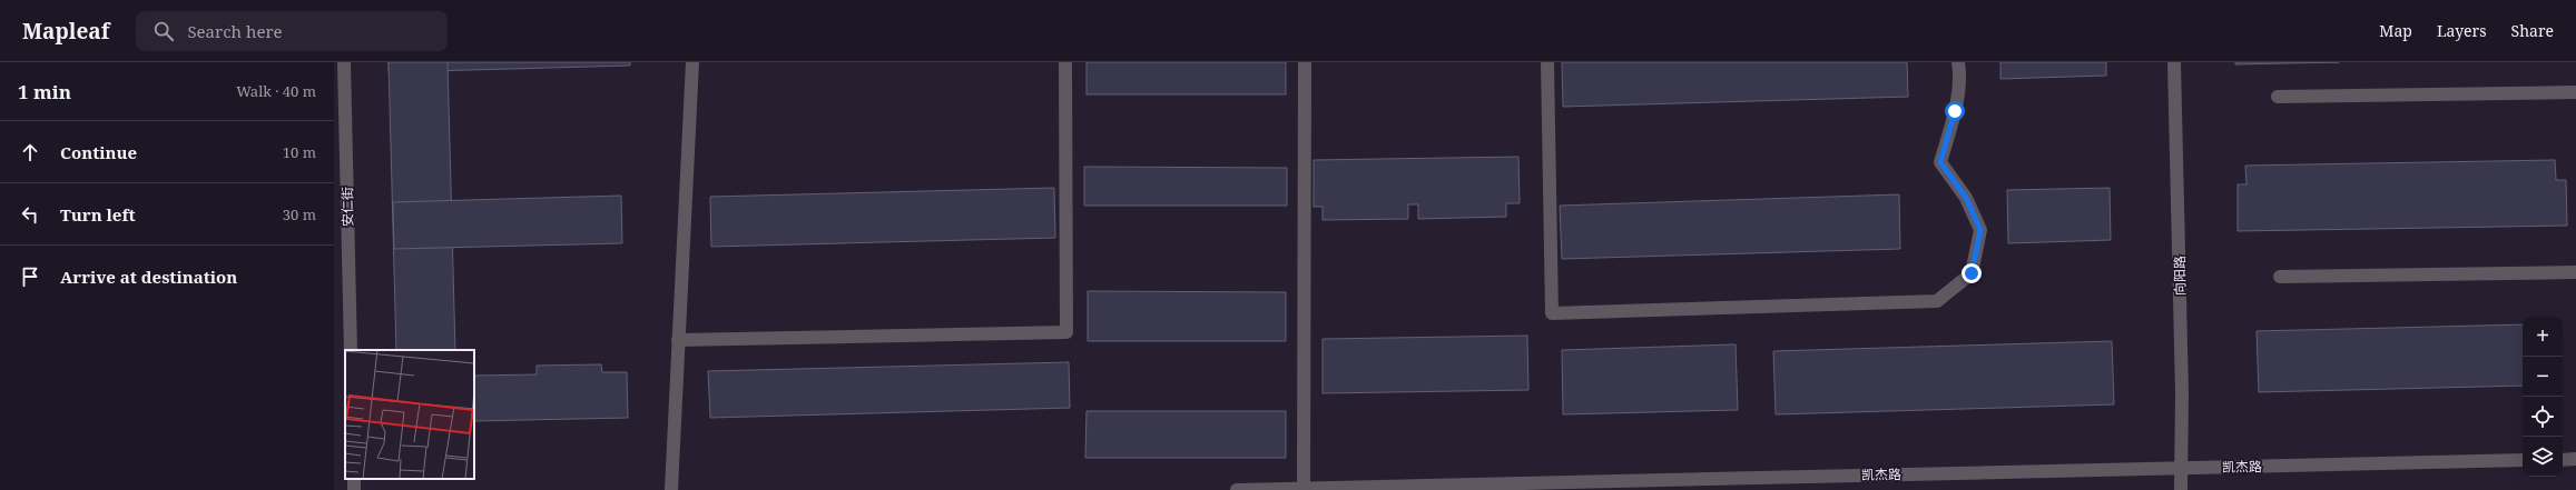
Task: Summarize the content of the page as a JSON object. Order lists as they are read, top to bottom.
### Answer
{
  "streets": {
    "street": ["安仁街", "向阳路", "凯杰路"]
  },
  "crossings": [
    ["向阳路", "凯杰路"]
  ],
  "page": {
    "header": "Mapleaf",
    "search": "Search here",
    "nav": ["Map", "Layers", "Share"],
    "heading": ["1 min", "Walk · 40 m"],
    "list": [
      ["Continue", "10 m"],
      ["Turn left", "30 m"],
      "Arrive at destination"
    ],
    "map_buttons": ["+", "−"]
  }
}
